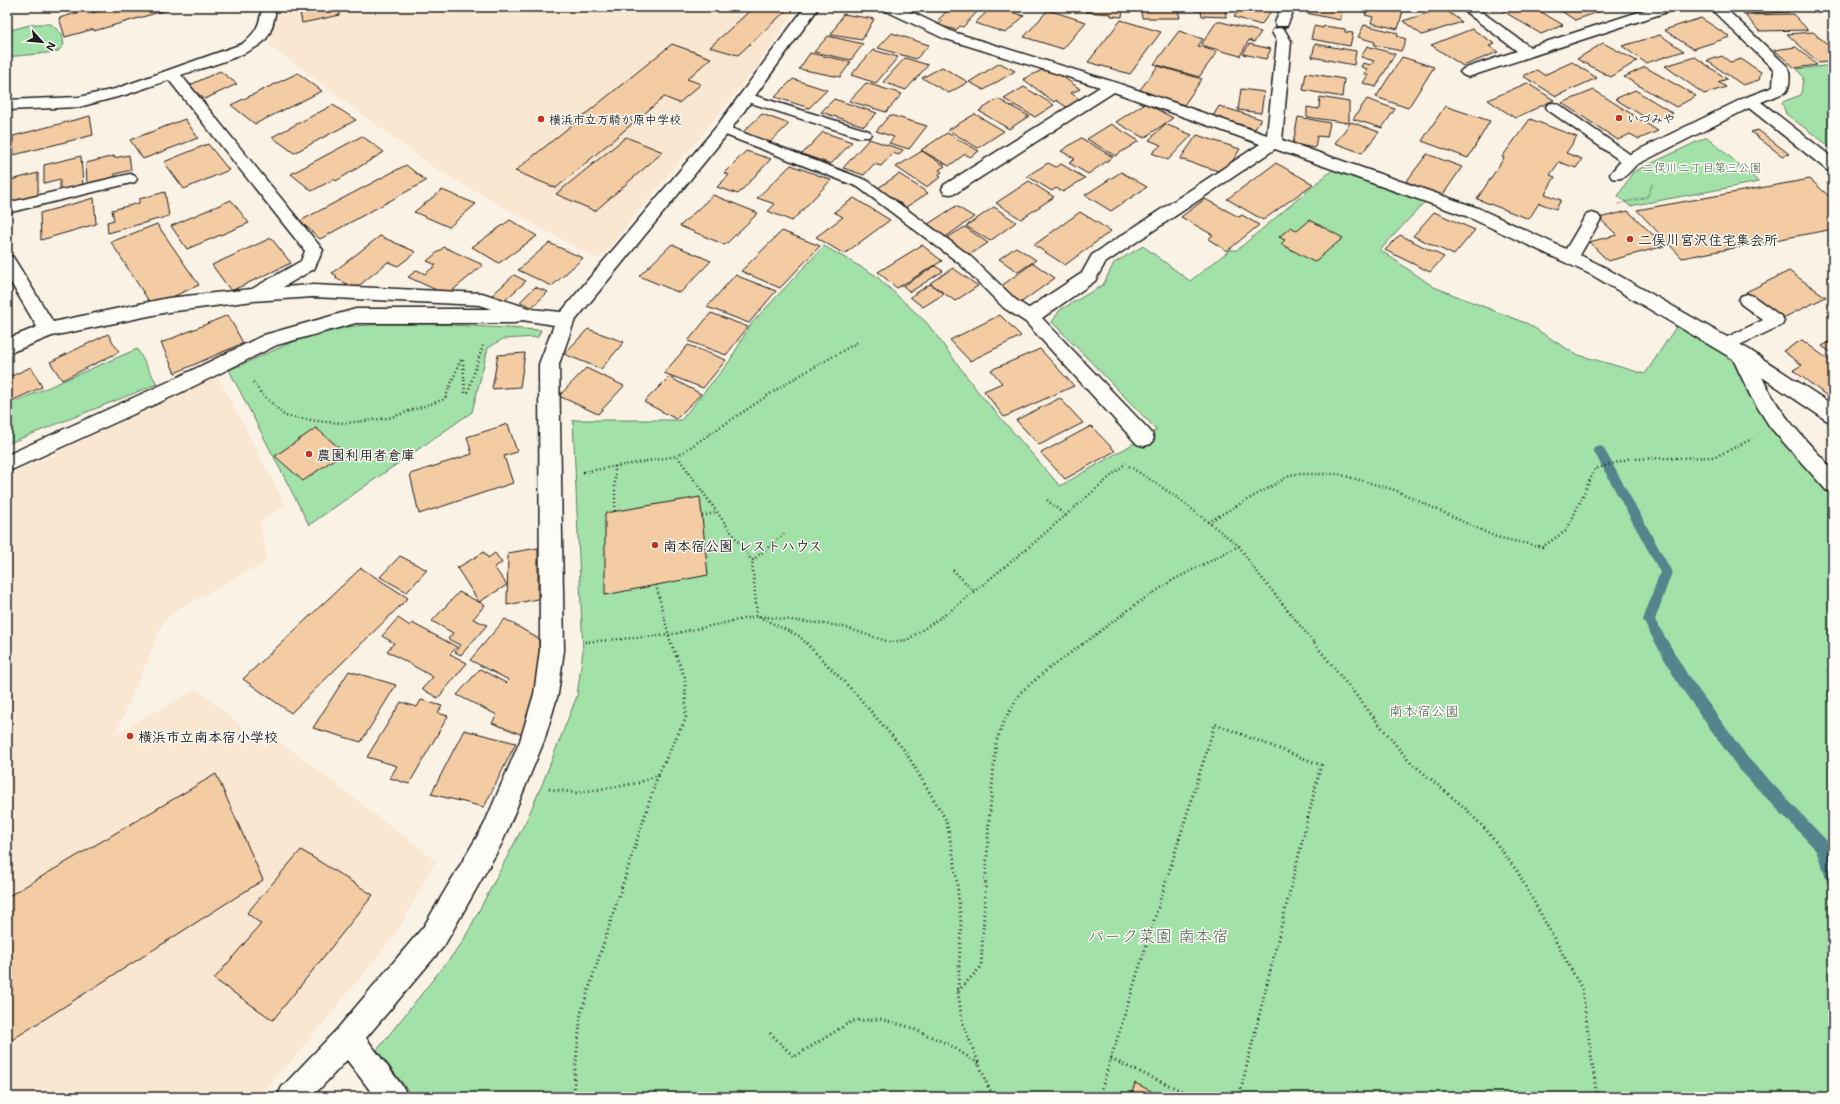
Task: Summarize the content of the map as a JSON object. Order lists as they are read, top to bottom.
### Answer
{
  "parks": ["二俣川二丁目第三公園", "南本宿公園", "パーク菜園 南本宿"],
  "places": [
    "いづみや",
    "横浜市立万騎が原中学校",
    "二俣川宮沢住宅集会所",
    "農園利用者倉庫",
    "南本宿公園 レストハウス",
    "横浜市立南本宿小学校"
  ],
  "north": "bottom right"
}
